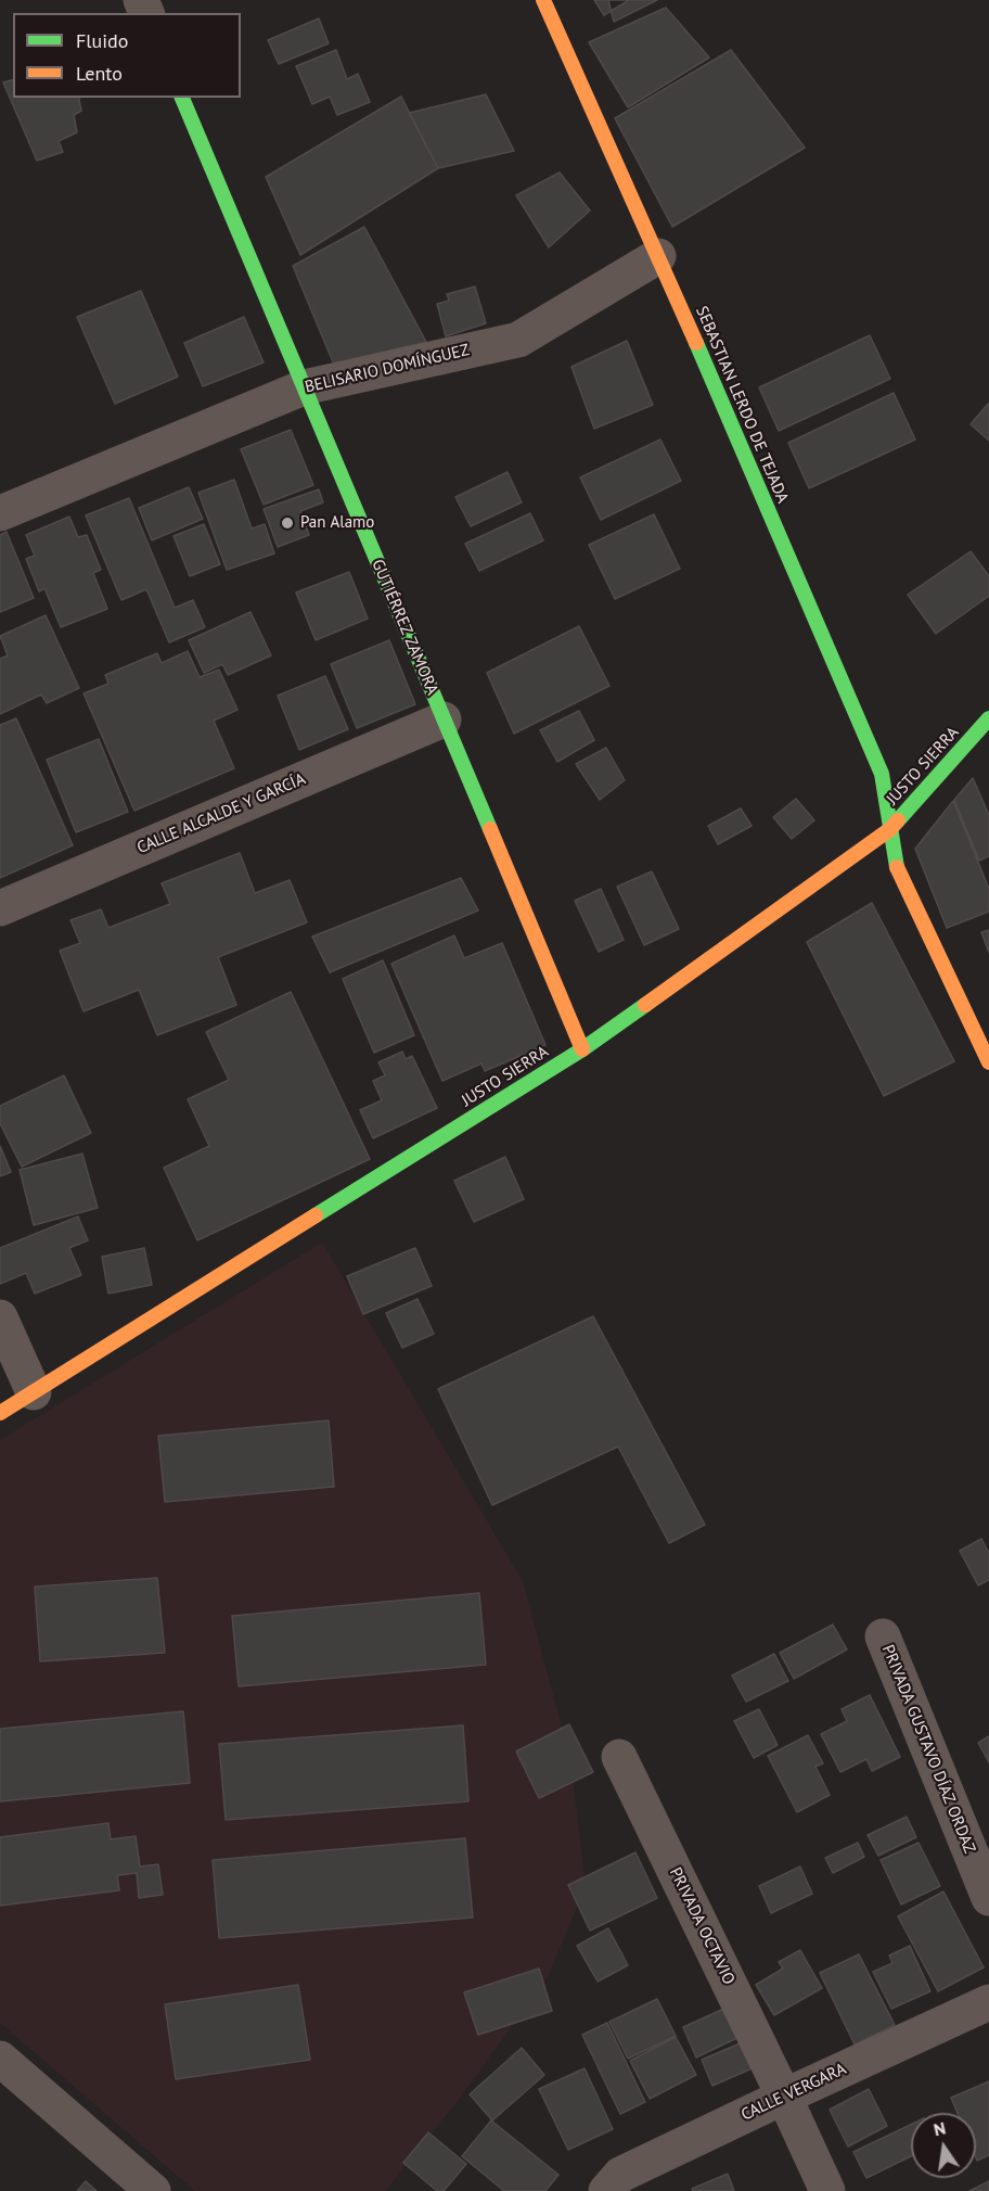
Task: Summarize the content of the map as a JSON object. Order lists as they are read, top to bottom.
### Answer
{
  "streets": {
    "street": [
      "BELISARIO DOMÍNGUEZ",
      "SEBASTIAN LERDO DE TEJADA",
      "GUTIÉRREZ ZAMORA",
      "JUSTO SIERRA",
      "CALLE ALCALDE Y GARCÍA",
      "PRIVADA GUSTAVO DÍAZ ORDAZ",
      "PRIVADA OCTAVIO",
      "CALLE VERGARA"
    ]
  },
  "crossings": [
    ["BELISARIO DOMÍNGUEZ", "SEBASTIAN LERDO DE TEJADA"],
    ["BELISARIO DOMÍNGUEZ", "GUTIÉRREZ ZAMORA"],
    ["SEBASTIAN LERDO DE TEJADA", "JUSTO SIERRA"],
    ["GUTIÉRREZ ZAMORA", "JUSTO SIERRA"],
    ["GUTIÉRREZ ZAMORA", "CALLE ALCALDE Y GARCÍA"],
    ["PRIVADA OCTAVIO", "CALLE VERGARA"]
  ],
  "places": ["Pan Alamo"],
  "legend": ["Fluido", "Lento"],
  "north": "top"
}
